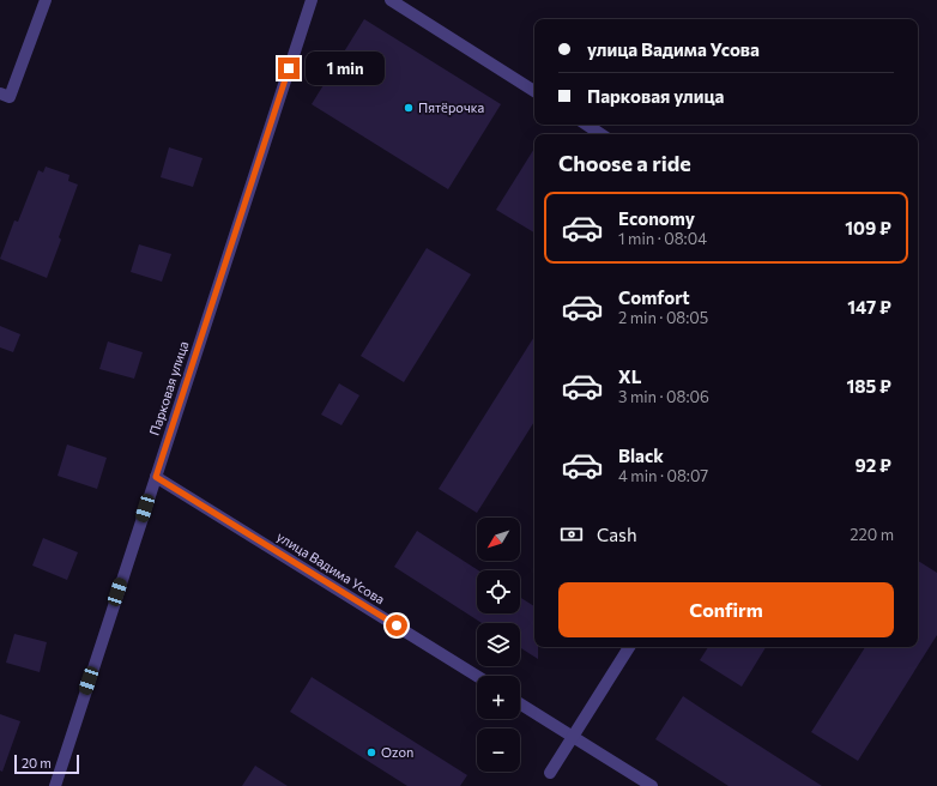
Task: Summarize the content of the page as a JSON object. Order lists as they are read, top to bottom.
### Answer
{
  "streets": {
    "street": ["Парковая улица", "улица Вадима Усова"]
  },
  "crossings": [
    ["Парковая улица", "улица Вадима Усова"]
  ],
  "places": ["Пятёрочка", "Ozon"],
  "scale_bar": "20 m",
  "north": "bottom left",
  "page": {
    "banner": ["улица Вадима Усова", "Парковая улица"],
    "bubble": "1 min",
    "heading": "Choose a ride",
    "list": [
      {
        "name": "Economy",
        "note": "1 min · 08:04",
        "value": "109 ₽"
      },
      {
        "name": "Comfort",
        "note": "2 min · 08:05",
        "value": "147 ₽"
      },
      {
        "name": "XL",
        "note": "3 min · 08:06",
        "value": "185 ₽"
      },
      {
        "name": "Black",
        "note": "4 min · 08:07",
        "value": "92 ₽"
      }
    ],
    "pay": ["Cash", "220 m"],
    "map_buttons": ["+", "−"],
    "buttons": "Confirm",
    "scale": "20 m"
  }
}
